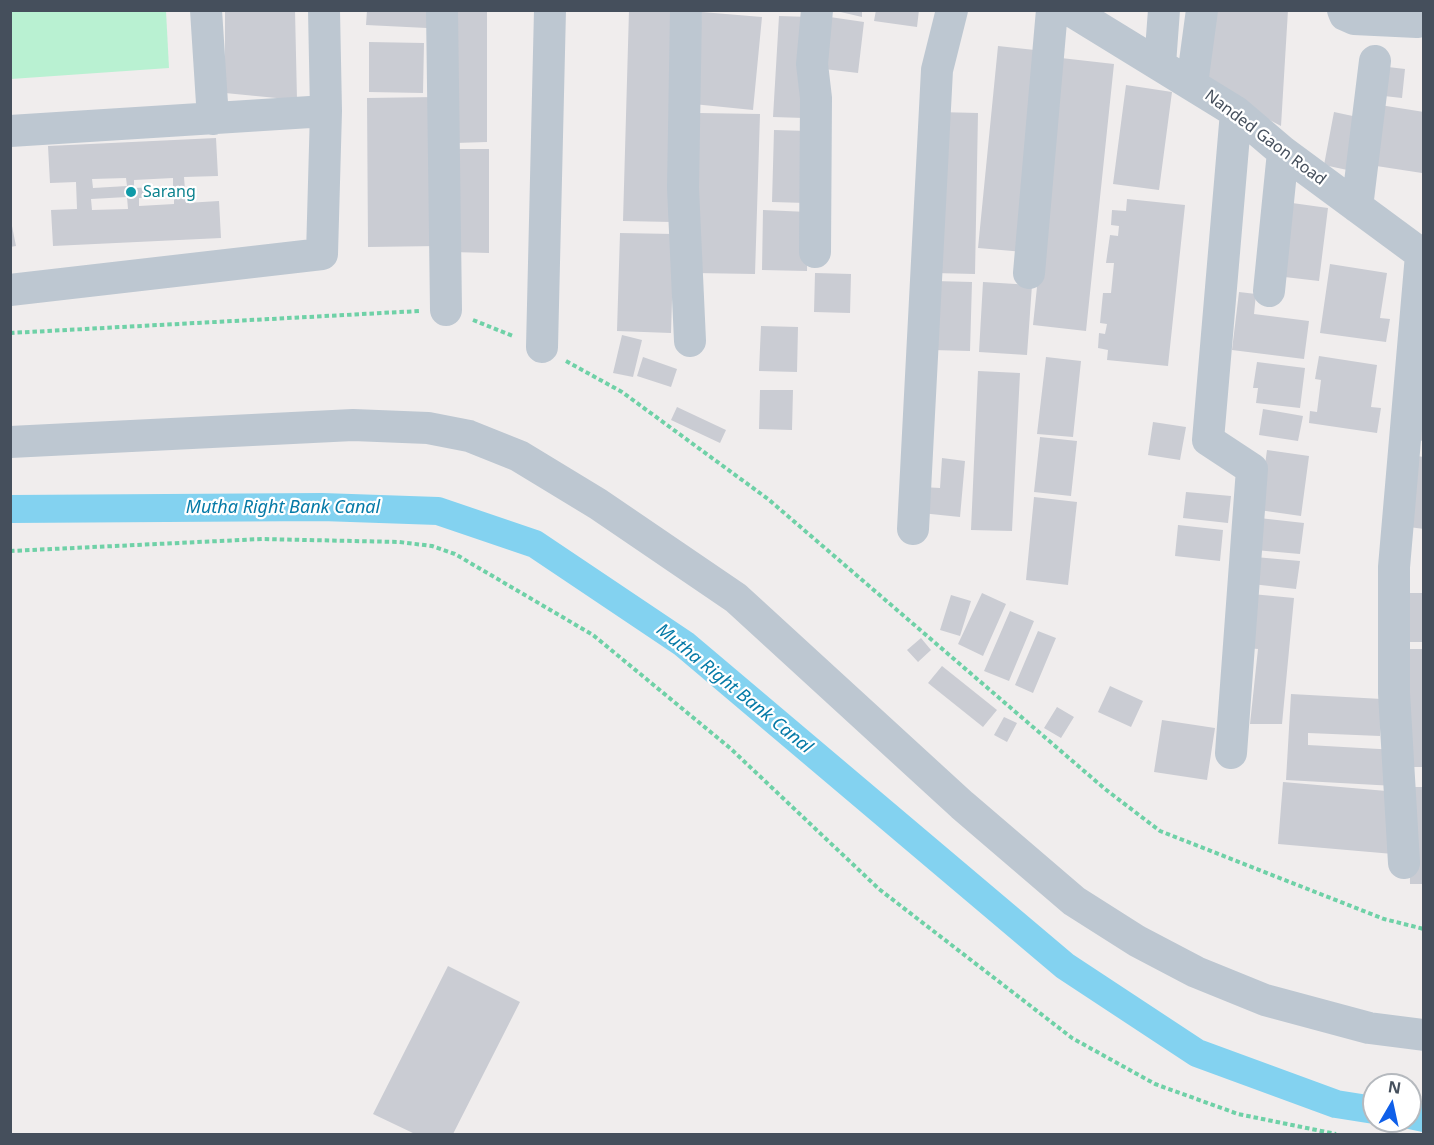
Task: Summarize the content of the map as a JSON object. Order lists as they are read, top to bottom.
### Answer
{
  "streets": {
    "street": ["Nanded Gaon Road"]
  },
  "water": ["Mutha Right Bank Canal"],
  "places": ["Sarang"],
  "north": "top"
}
